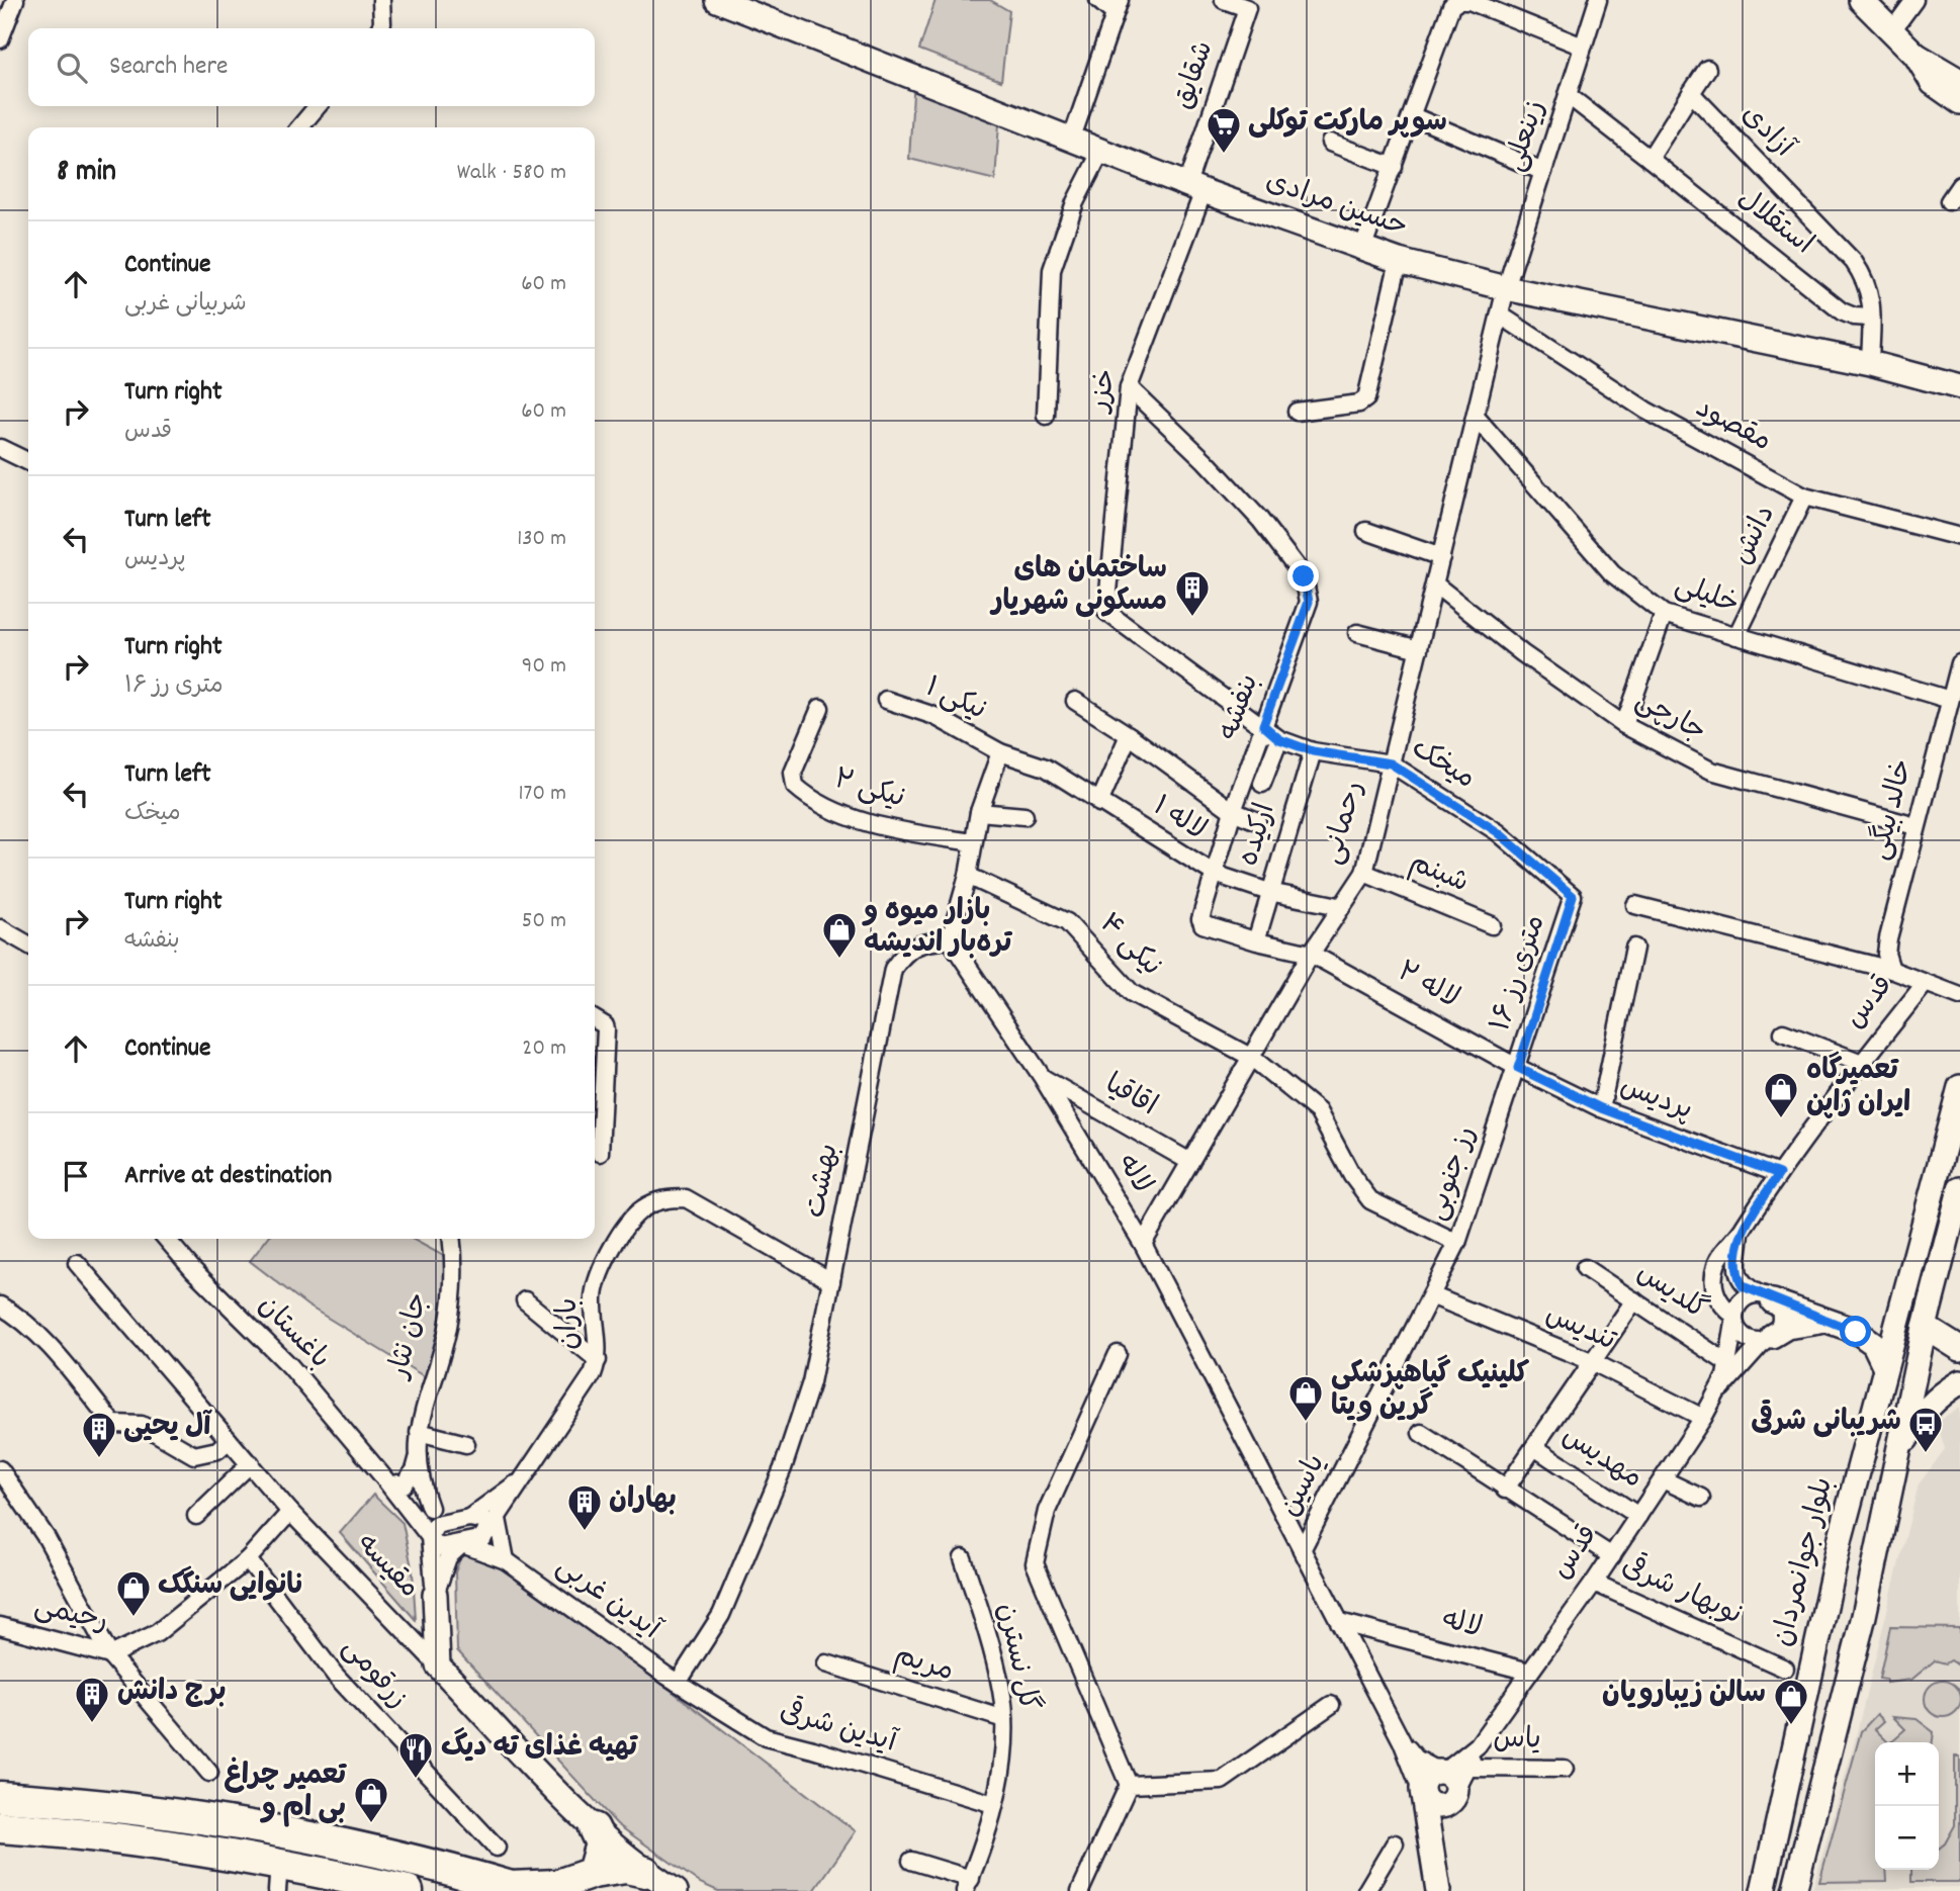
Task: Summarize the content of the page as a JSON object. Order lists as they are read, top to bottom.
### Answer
{
  "streets": {
    "main road": ["حسین مرادی", "بلوار جوانمردان", "مقیسه"],
    "street": [
      "شقایق",
      "آزادی",
      "زینعلی",
      "استقلال",
      "خزر",
      "مقصود",
      "دانش",
      "خلیلی",
      "نیکی ۱",
      "بنفشه",
      "جارچی",
      "میخک",
      "نیکی ۲",
      "خالد بیگی",
      "لاله ۱",
      "رحمانی",
      "ارکیده",
      "شبنم",
      "نیکی ۴",
      "۱۶ متری رز",
      "لاله ۲",
      "قدس",
      "اقاقیا",
      "پردیس",
      "رز جنوبی",
      "لاله",
      "بهشت",
      "گلدیس",
      "باران",
      "تندیس",
      "باغستان",
      "جان نثار",
      "مهدیس",
      "یاسین",
      "نوبهار شرقی",
      "آیدین غربی",
      "رحیمی",
      "گل نسترن",
      "مریم",
      "زرقومی",
      "آیدین شرقی",
      "یاس"
    ]
  },
  "crossings": [
    ["شقایق", "حسین مرادی"],
    ["شقایق", "خزر"],
    ["آزادی", "حسین مرادی"],
    ["آزادی", "استقلال"],
    ["زینعلی", "حسین مرادی"],
    ["زینعلی", "رحمانی"],
    ["حسین مرادی", "خزر"],
    ["حسین مرادی", "رحمانی"],
    ["خزر", "بنفشه"],
    ["خزر", "میخک"],
    ["مقصود", "دانش"],
    ["مقصود", "رحمانی"],
    ["دانش", "خلیلی"],
    ["خلیلی", "خالد بیگی"],
    ["خلیلی", "رحمانی"],
    ["نیکی ۱", "لاله ۱"],
    ["بنفشه", "میخک"],
    ["بنفشه", "لاله ۱"],
    ["بنفشه", "لاله ۲"],
    ["جارچی", "خالد بیگی"],
    ["جارچی", "رحمانی"],
    ["میخک", "رحمانی"],
    ["میخک", "ارکیده"],
    ["میخک", "۱۶ متری رز"],
    ["خالد بیگی", "قدس"],
    ["لاله ۱", "رحمانی"],
    ["لاله ۱", "ارکیده"],
    ["رحمانی", "شبنم"],
    ["رحمانی", "نیکی ۴"],
    ["رحمانی", "لاله ۲"],
    ["رحمانی", "اقاقیا"],
    ["رحمانی", "لاله"],
    ["نیکی ۴", "رز جنوبی"],
    ["۱۶ متری رز", "لاله ۲"],
    ["۱۶ متری رز", "پردیس"],
    ["۱۶ متری رز", "رز جنوبی"],
    ["لاله ۲", "پردیس"],
    ["لاله ۲", "رز جنوبی"],
    ["قدس", "پردیس"],
    ["قدس", "لاله"],
    ["قدس", "گلدیس"],
    ["قدس", "تندیس"],
    ["قدس", "مهدیس"],
    ["قدس", "نوبهار شرقی"],
    ["قدس", "یاس"],
    ["اقاقیا", "لاله"],
    ["پردیس", "رز جنوبی"],
    ["رز جنوبی", "تندیس"],
    ["رز جنوبی", "یاسین"],
    ["لاله", "بهشت"],
    ["لاله", "یاسین"],
    ["بهشت", "باران"],
    ["بهشت", "آیدین غربی"],
    ["بهشت", "آیدین شرقی"],
    ["تندیس", "یاسین"],
    ["باغستان", "آیدین غربی"],
    ["مقیسه", "رحیمی"],
    ["آیدین غربی", "آیدین شرقی"],
    ["رحیمی", "زرقومی"],
    ["گل نسترن", "مریم"],
    ["گل نسترن", "آیدین شرقی"]
  ],
  "places": {
    "supermarket": ["سوپر مارکت توکلی"],
    "building": [
      "ساختمان های مسکونی شهریار",
      "آل یحیی",
      "بهاران",
      "برج دانش"
    ],
    "shop": [
      "بازار میوه و تره‌بار اندیشه",
      "تعمیرگاه ایران ژاپن",
      "کلینیک گیاهپزشکی گرین ویتا",
      "نانوایی سنگک",
      "سالن زیبارویان",
      "تعمیر چراغ بی ام و"
    ],
    "bus stop": ["شریبانی شرقی"],
    "restaurant": ["تهیه غذای ته دیگ"]
  },
  "page": {
    "search": "Search here",
    "heading": ["8 min", "Walk · 580 m"],
    "list": [
      ["Continue", "شربیانی غربی", "60 m"],
      ["Turn right", "قدس", "60 m"],
      ["Turn left", "پردیس", "130 m"],
      ["Turn right", "۱۶ متری رز", "90 m"],
      ["Turn left", "میخک", "170 m"],
      ["Turn right", "بنفشه", "50 m"],
      ["Continue", "20 m"],
      "Arrive at destination"
    ],
    "map_buttons": ["+", "−"]
  }
}
